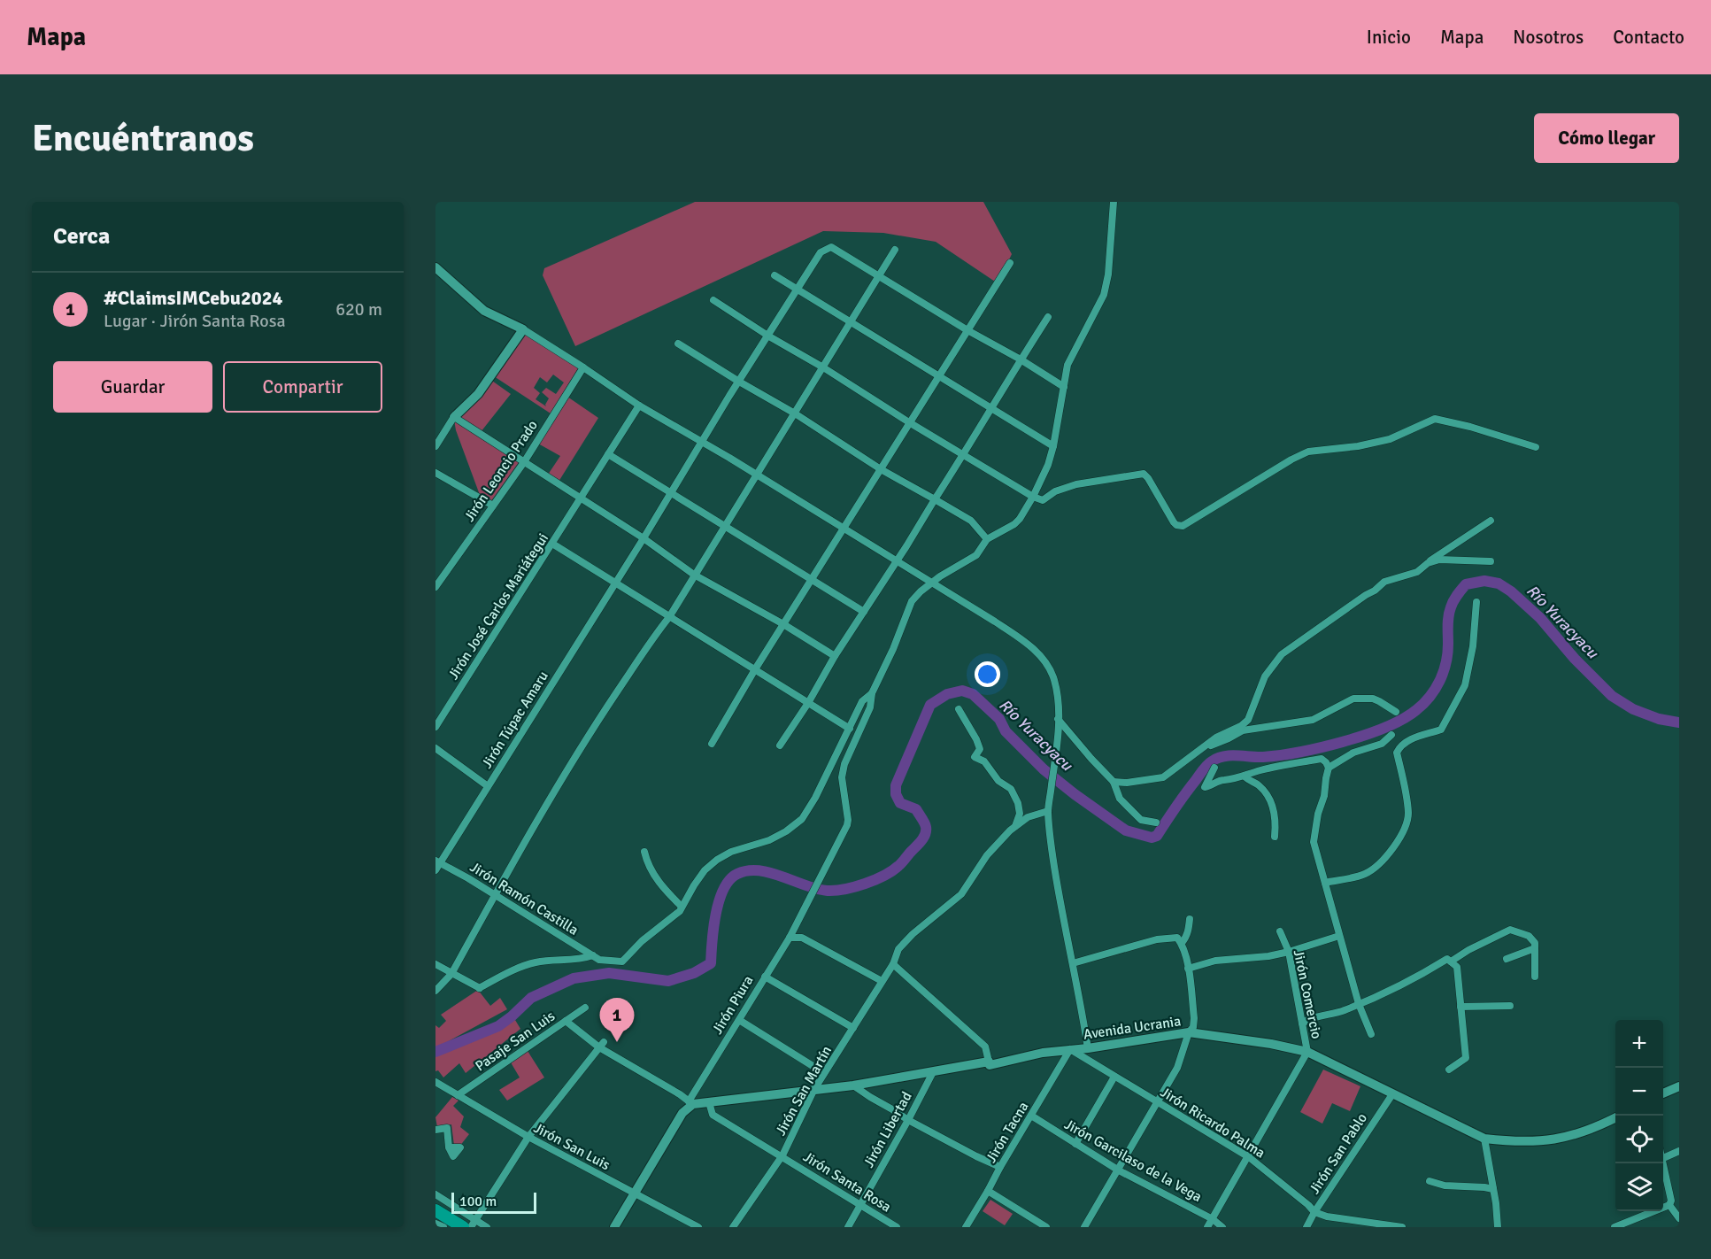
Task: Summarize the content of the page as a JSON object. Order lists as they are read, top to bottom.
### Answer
{
  "streets": {
    "main road": ["Jirón Piura", "Avenida Ucrania"],
    "street": [
      "Jirón Leoncio Prado",
      "Jirón José Carlos Mariátegui",
      "Jirón Túpac Amaru",
      "Jirón Ramón Castilla",
      "Jirón Comercio",
      "Pasaje San Luis",
      "Jirón San Martín",
      "Jirón Ricardo Palma",
      "Jirón Libertad",
      "Jirón Tacna",
      "Jirón San Luis",
      "Jirón San Pablo",
      "Jirón Garcilaso de la Vega",
      "Jirón Santa Rosa"
    ]
  },
  "crossings": [
    ["Jirón Túpac Amaru", "Jirón Ramón Castilla"],
    ["Jirón Comercio", "Avenida Ucrania"],
    ["Jirón Comercio", "Jirón Ricardo Palma"],
    ["Jirón Comercio", "Jirón Garcilaso de la Vega"],
    ["Jirón Piura", "Avenida Ucrania"],
    ["Jirón Piura", "Jirón San Luis"],
    ["Avenida Ucrania", "Jirón San Martín"],
    ["Avenida Ucrania", "Jirón Ricardo Palma"],
    ["Avenida Ucrania", "Jirón Libertad"],
    ["Avenida Ucrania", "Jirón Tacna"],
    ["Avenida Ucrania", "Jirón San Pablo"],
    ["Avenida Ucrania", "Jirón Santa Rosa"],
    ["Pasaje San Luis", "Jirón San Luis"],
    ["Jirón San Martín", "Jirón Santa Rosa"],
    ["Jirón Ricardo Palma", "Jirón Tacna"],
    ["Jirón Ricardo Palma", "Jirón San Pablo"],
    ["Jirón Libertad", "Jirón Santa Rosa"],
    ["Jirón Tacna", "Jirón Garcilaso de la Vega"]
  ],
  "water": ["Río Yuracyacu"],
  "scale_bar": "100 m",
  "page": {
    "header": "Mapa",
    "nav": [
      "Inicio",
      "Mapa",
      "Nosotros",
      "Contacto"
    ],
    "buttons": [
      "Cómo llegar",
      ["Guardar", "Compartir"]
    ],
    "title": "Encuéntranos",
    "heading": "Cerca",
    "list": [
      {
        "mark": "1",
        "name": "#ClaimsIMCebu2024",
        "note": "Lugar · Jirón Santa Rosa",
        "value": "620 m"
      }
    ],
    "pins": "1",
    "map_buttons": ["+", "−"],
    "scale": "100 m"
  }
}
